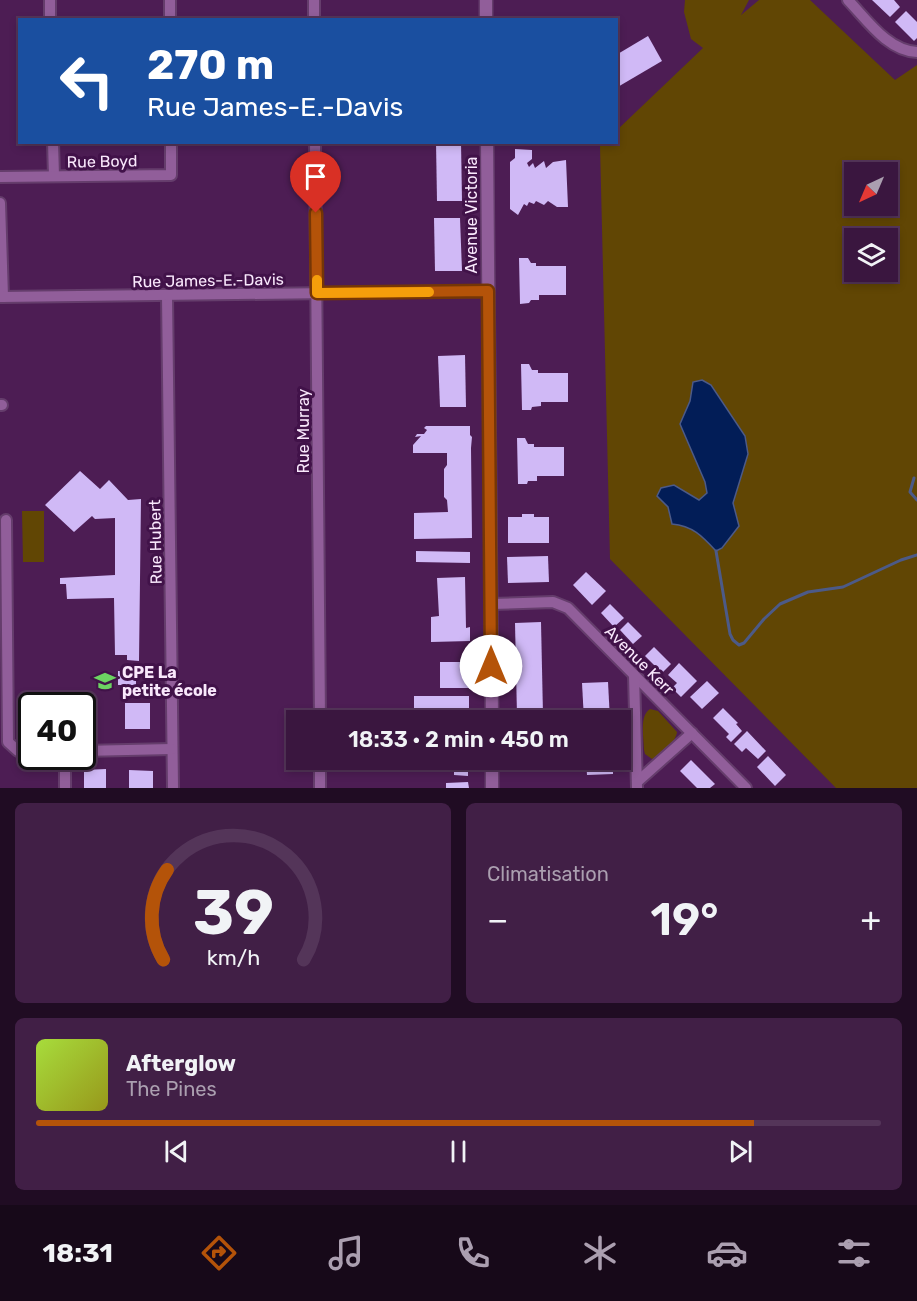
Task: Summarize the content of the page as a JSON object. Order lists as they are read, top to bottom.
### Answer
{
  "streets": {
    "street": [
      "Rue Boyd",
      "Avenue Victoria",
      "Rue James-E.-Davis",
      "Rue Murray",
      "Rue Hubert",
      "Avenue Kerr"
    ]
  },
  "crossings": [
    ["Avenue Victoria", "Rue James-E.-Davis"],
    ["Avenue Victoria", "Avenue Kerr"],
    ["Rue James-E.-Davis", "Rue Murray"],
    ["Rue James-E.-Davis", "Rue Hubert"]
  ],
  "places": {
    "school or university": ["CPE La petite école"]
  },
  "north": "bottom left",
  "page": {
    "turn": ["270 m", "Rue James-E.-Davis"],
    "limit": "40",
    "trip": "18:33 · 2 min · 450 m",
    "tile": "Climatisation",
    "heat": ["−", "19°", "+"],
    "song": ["Afterglow", "The Pines"],
    "tabs": "18:31",
    "gauge": ["39", "km/h"]
  }
}
